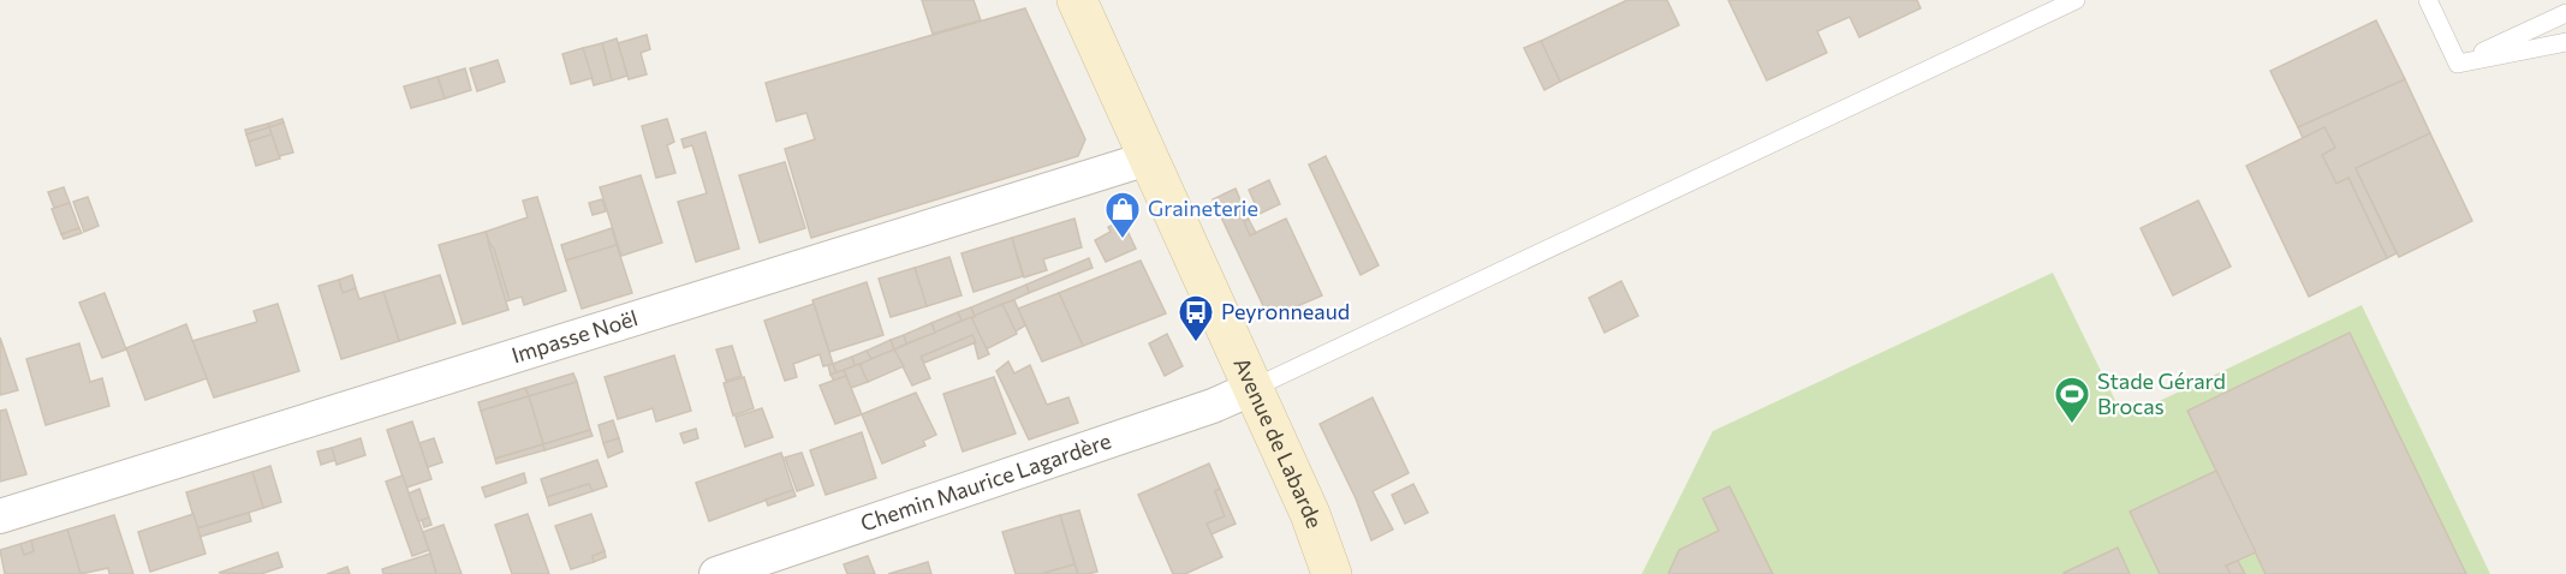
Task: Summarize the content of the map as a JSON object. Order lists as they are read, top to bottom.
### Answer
{
  "streets": {
    "main road": ["Avenue de Labarde"],
    "street": ["Impasse Noël", "Chemin Maurice Lagardère"]
  },
  "crossings": [
    ["Impasse Noël", "Avenue de Labarde"],
    ["Avenue de Labarde", "Chemin Maurice Lagardère"]
  ],
  "places": {
    "shop": ["Graineterie"],
    "bus stop": ["Peyronneaud"],
    "sports": ["Stade Gérard Brocas"]
  }
}
